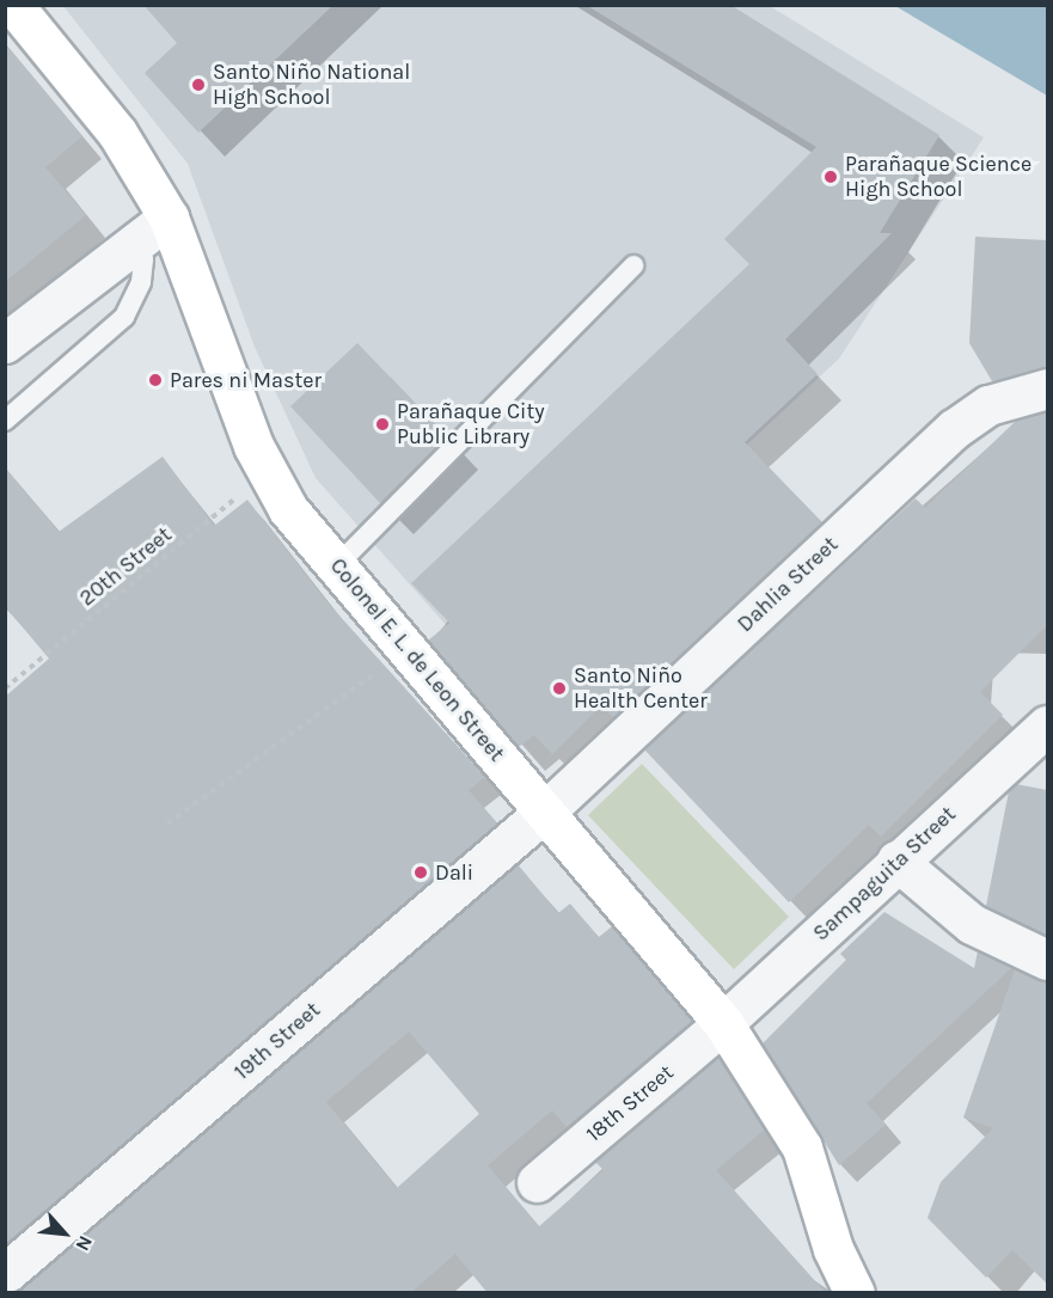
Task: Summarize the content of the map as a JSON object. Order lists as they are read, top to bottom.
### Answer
{
  "streets": {
    "street": [
      "Dahlia Street",
      "Colonel E. L. de Leon Street",
      "Sampaguita Street",
      "19th Street",
      "18th Street"
    ],
    "path": ["20th Street"]
  },
  "crossings": [
    ["20th Street", "Colonel E. L. de Leon Street"],
    ["Dahlia Street", "Colonel E. L. de Leon Street"],
    ["Dahlia Street", "19th Street"],
    ["Colonel E. L. de Leon Street", "Sampaguita Street"],
    ["Colonel E. L. de Leon Street", "19th Street"],
    ["Colonel E. L. de Leon Street", "18th Street"],
    ["Sampaguita Street", "18th Street"]
  ],
  "places": [
    "Santo Niño National High School",
    "Parañaque Science High School",
    "Pares ni Master",
    "Parañaque City Public Library",
    "Santo Niño Health Center",
    "Dali"
  ],
  "north": "bottom right"
}
